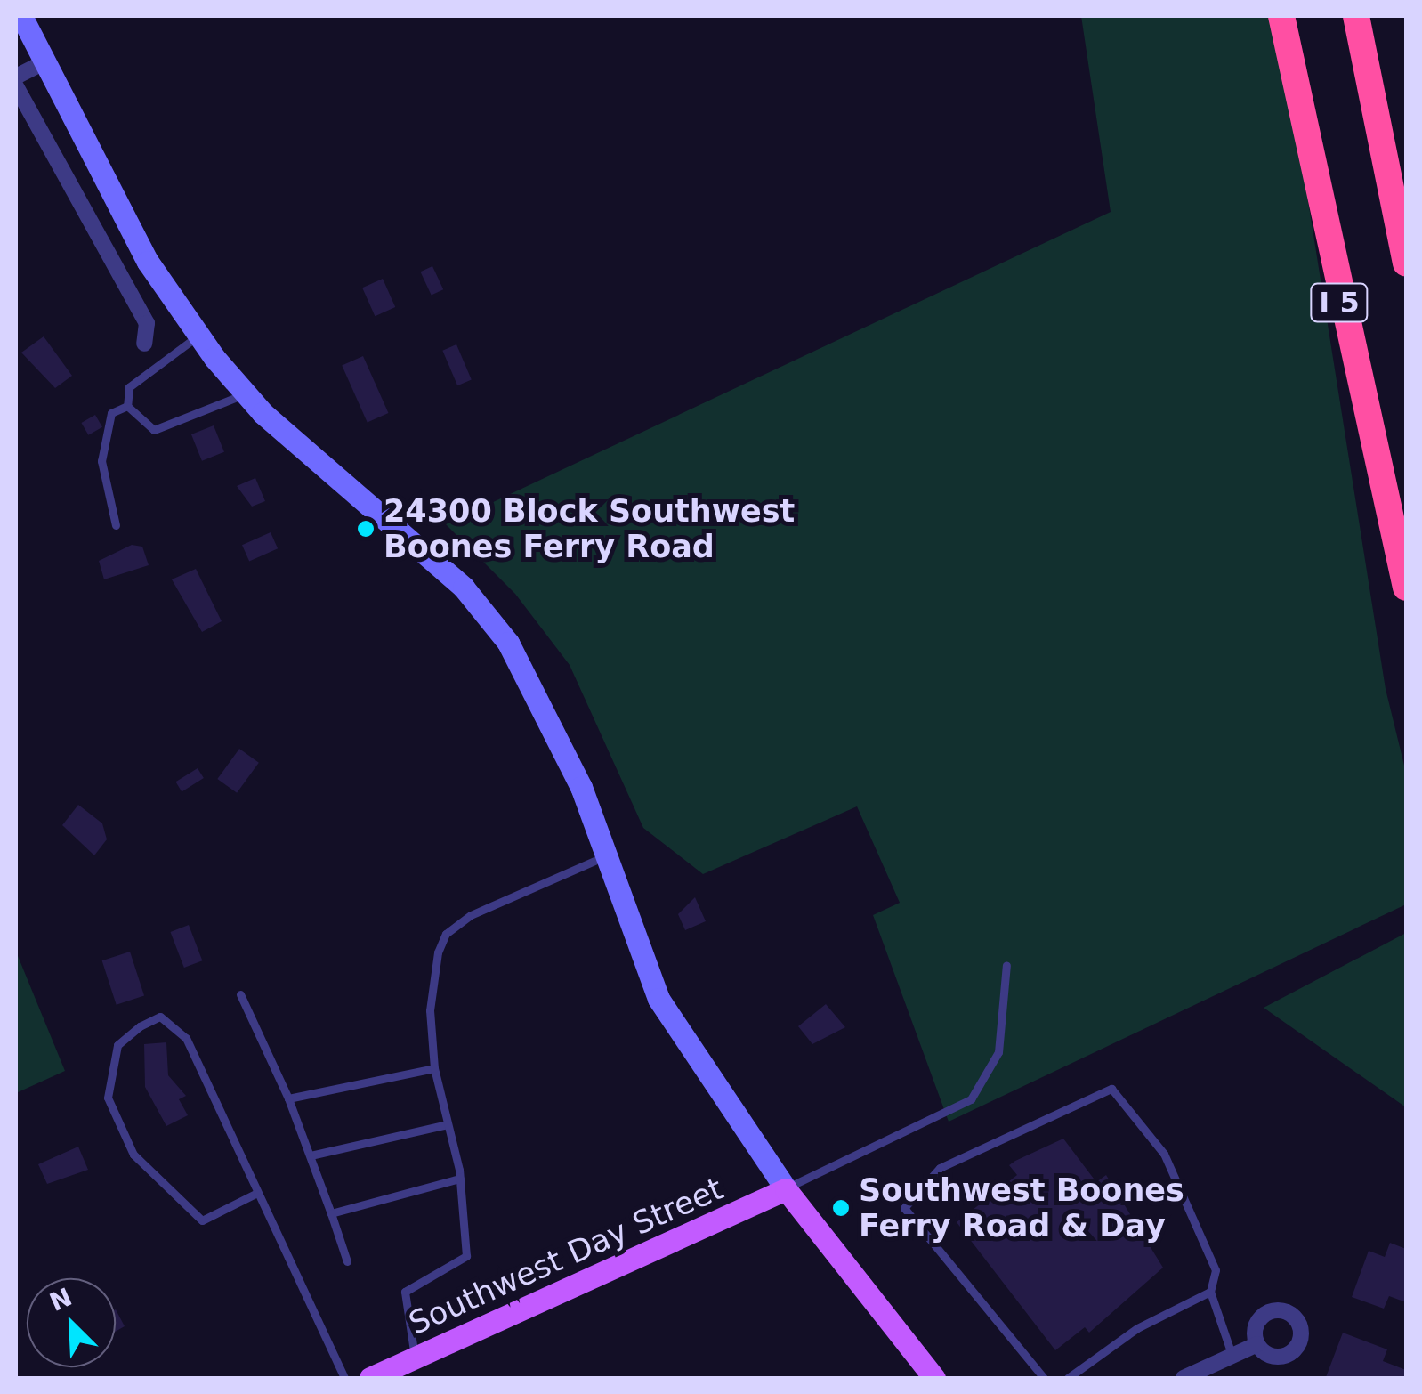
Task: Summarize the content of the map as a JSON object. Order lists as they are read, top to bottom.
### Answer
{
  "streets": {
    "highway": ["I 5"],
    "main road": ["Southwest Day Street"]
  },
  "places": ["24300 Block Southwest Boones Ferry Road", "Southwest Boones Ferry Road & Day"],
  "north": "top left"
}
